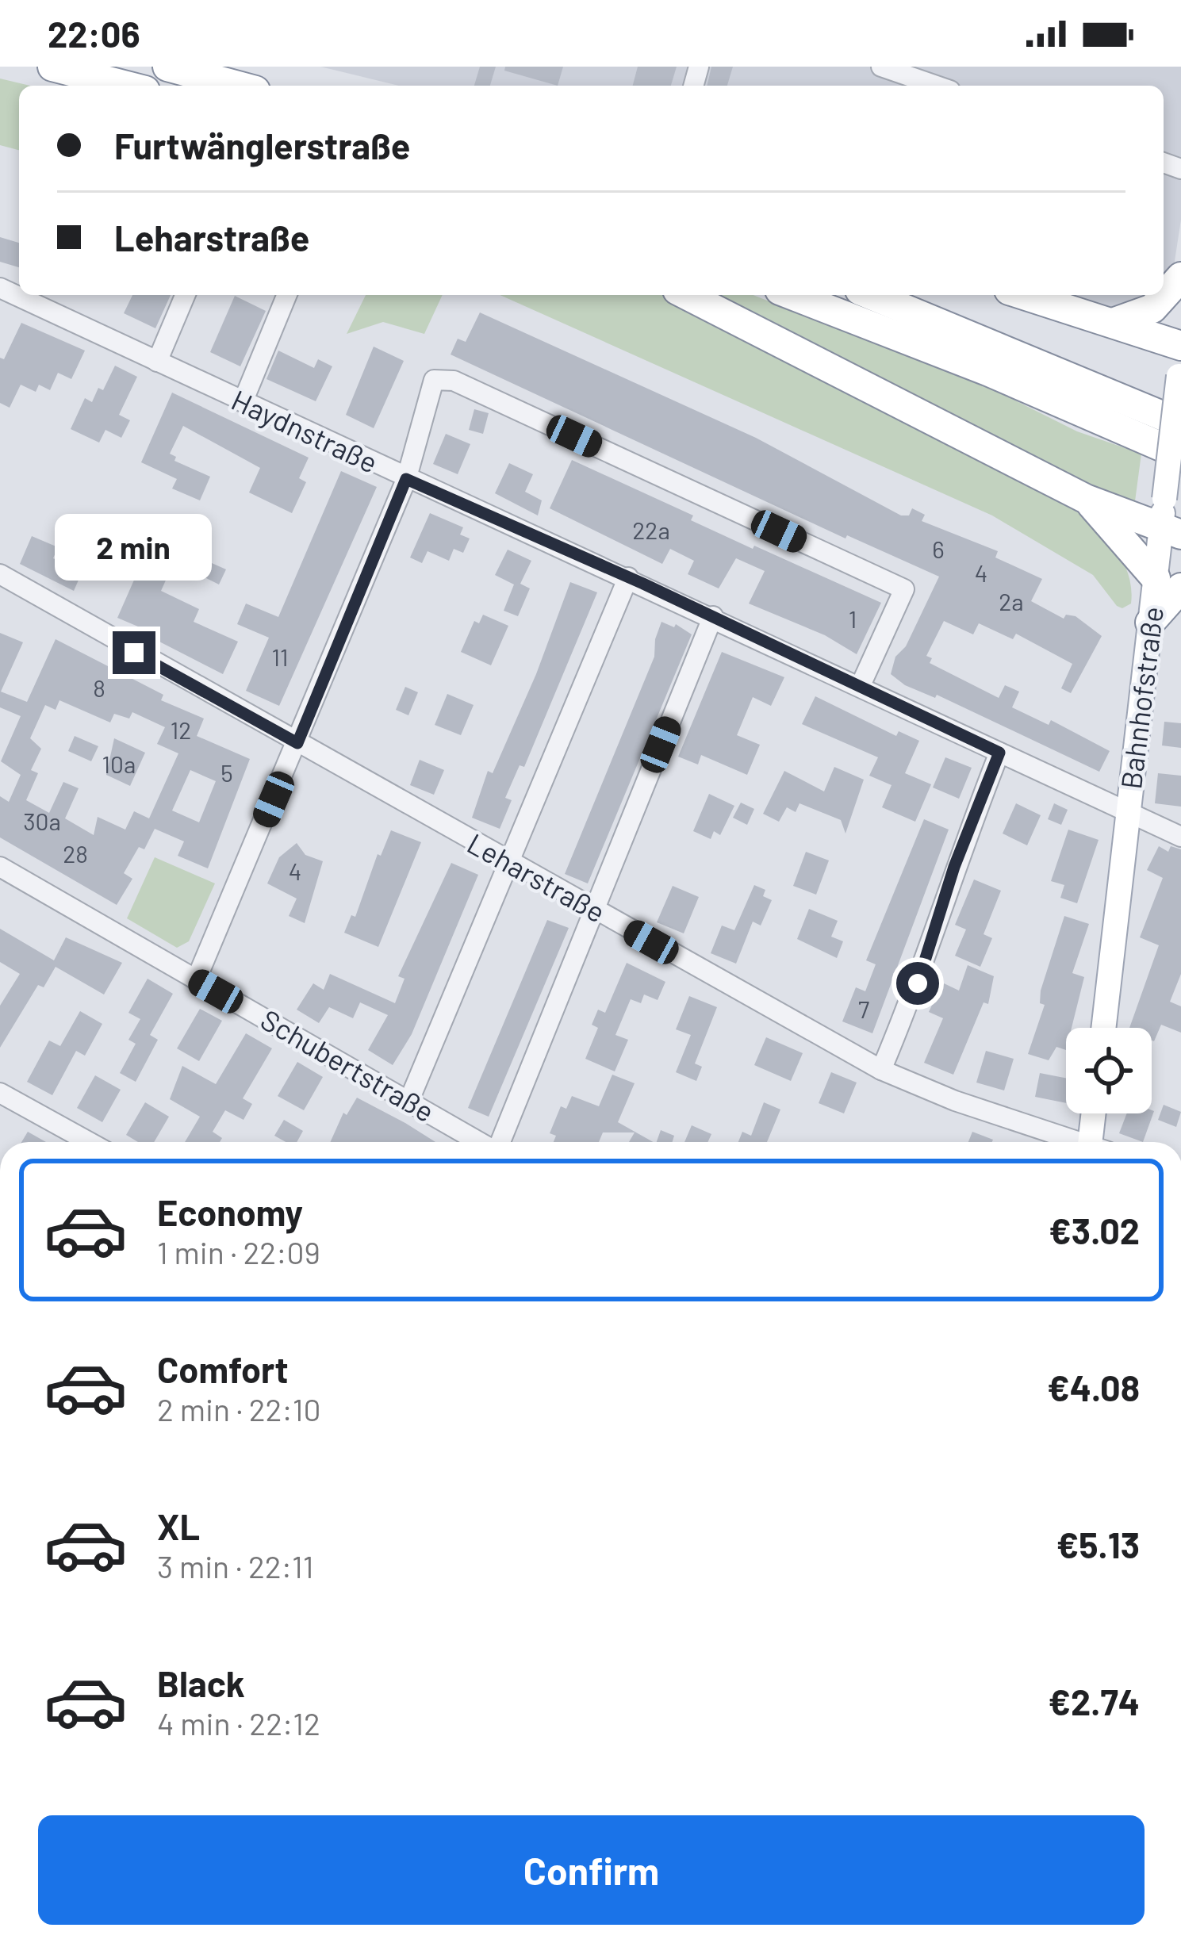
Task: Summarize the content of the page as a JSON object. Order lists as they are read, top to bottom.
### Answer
{
  "streets": {
    "main road": ["Bahnhofstraße"],
    "street": ["Haydnstraße", "Leharstraße", "Schubertstraße"]
  },
  "crossings": [
    ["Haydnstraße", "Bahnhofstraße"]
  ],
  "house_numbers": [
    "22a",
    "6",
    "4",
    "2a",
    "1",
    "11",
    "8",
    "12",
    "10a",
    "5",
    "30a",
    "28",
    "4",
    "7"
  ],
  "page": {
    "status": "22:06",
    "banner": ["Furtwänglerstraße", "Leharstraße"],
    "bubble": "2 min",
    "list": [
      {
        "name": "Economy",
        "note": "1 min · 22:09",
        "value": "€3.02"
      },
      {
        "name": "Comfort",
        "note": "2 min · 22:10",
        "value": "€4.08"
      },
      {
        "name": "XL",
        "note": "3 min · 22:11",
        "value": "€5.13"
      },
      {
        "name": "Black",
        "note": "4 min · 22:12",
        "value": "€2.74"
      }
    ],
    "buttons": "Confirm"
  }
}
